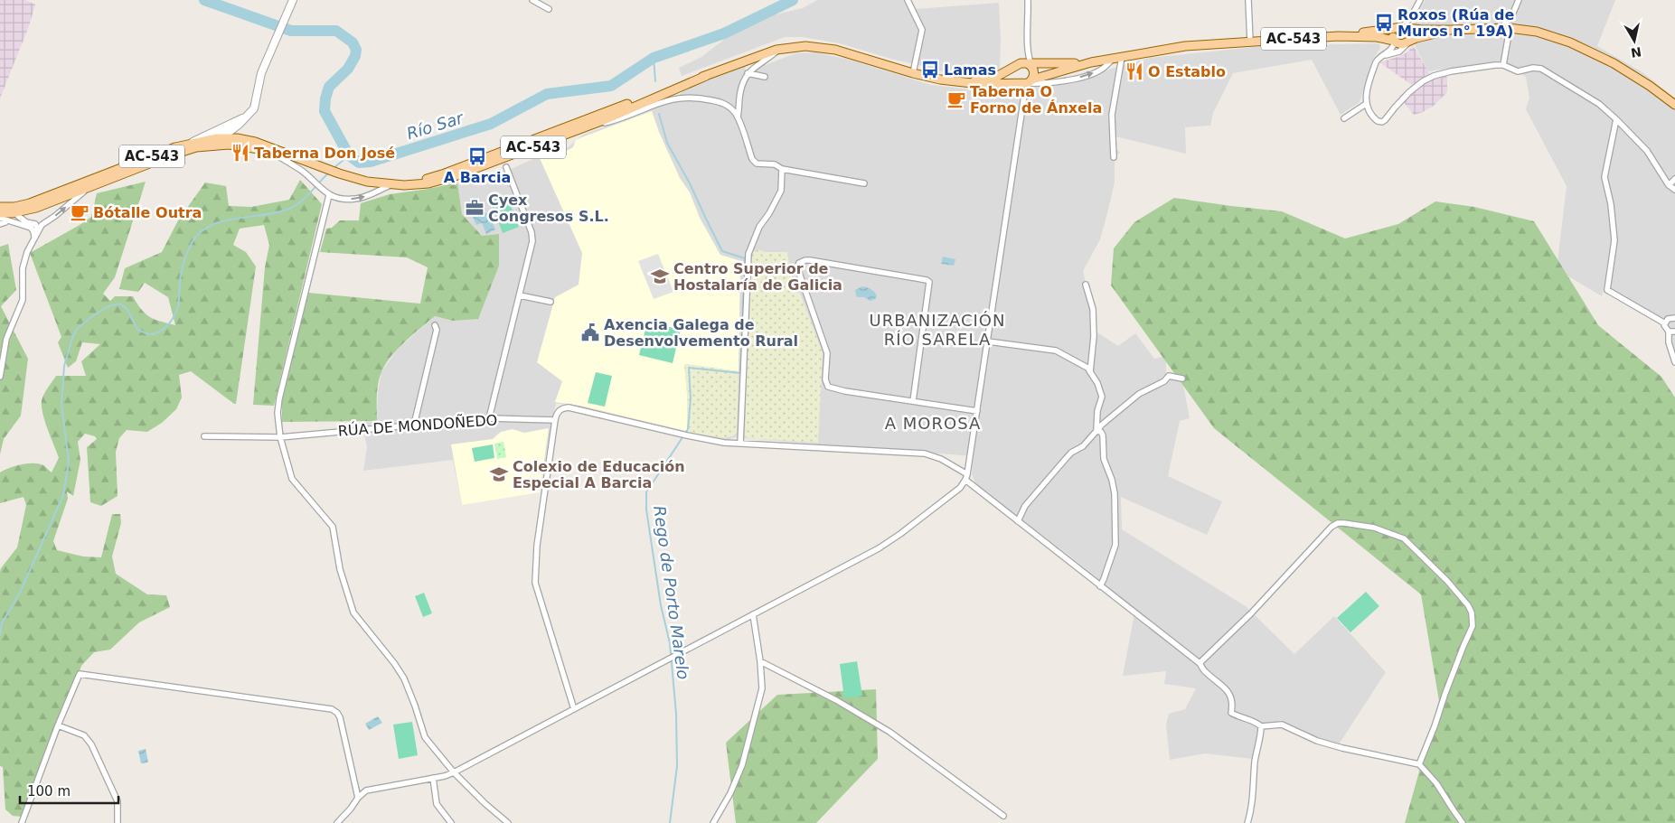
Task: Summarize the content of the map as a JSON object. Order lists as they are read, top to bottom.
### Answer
{
  "streets": {
    "main road": ["AC-543"],
    "street": ["RÚA DE MONDOÑEDO"]
  },
  "districts": ["URBANIZACIÓN RÍO SARELA", "A MOROSA"],
  "water": ["Río Sar", "Rego de Porto Marelo"],
  "places": {
    "bus stop": ["Roxos (Rúa de Muros n° 19A)", "Lamas", "A Barcia"],
    "restaurant": ["O Establo", "Taberna Don José"],
    "cafe": ["Taberna O Forno de Ánxela", "Bótalle Outra"],
    "office": ["Cyex Congresos S.L."],
    "school or university": ["Centro Superior de Hostalaría de Galicia", "Colexio de Educación Especial A Barcia"],
    "public building": ["Axencia Galega de Desenvolvemento Rural"]
  },
  "scale_bar": "100 m",
  "north": "bottom"
}
